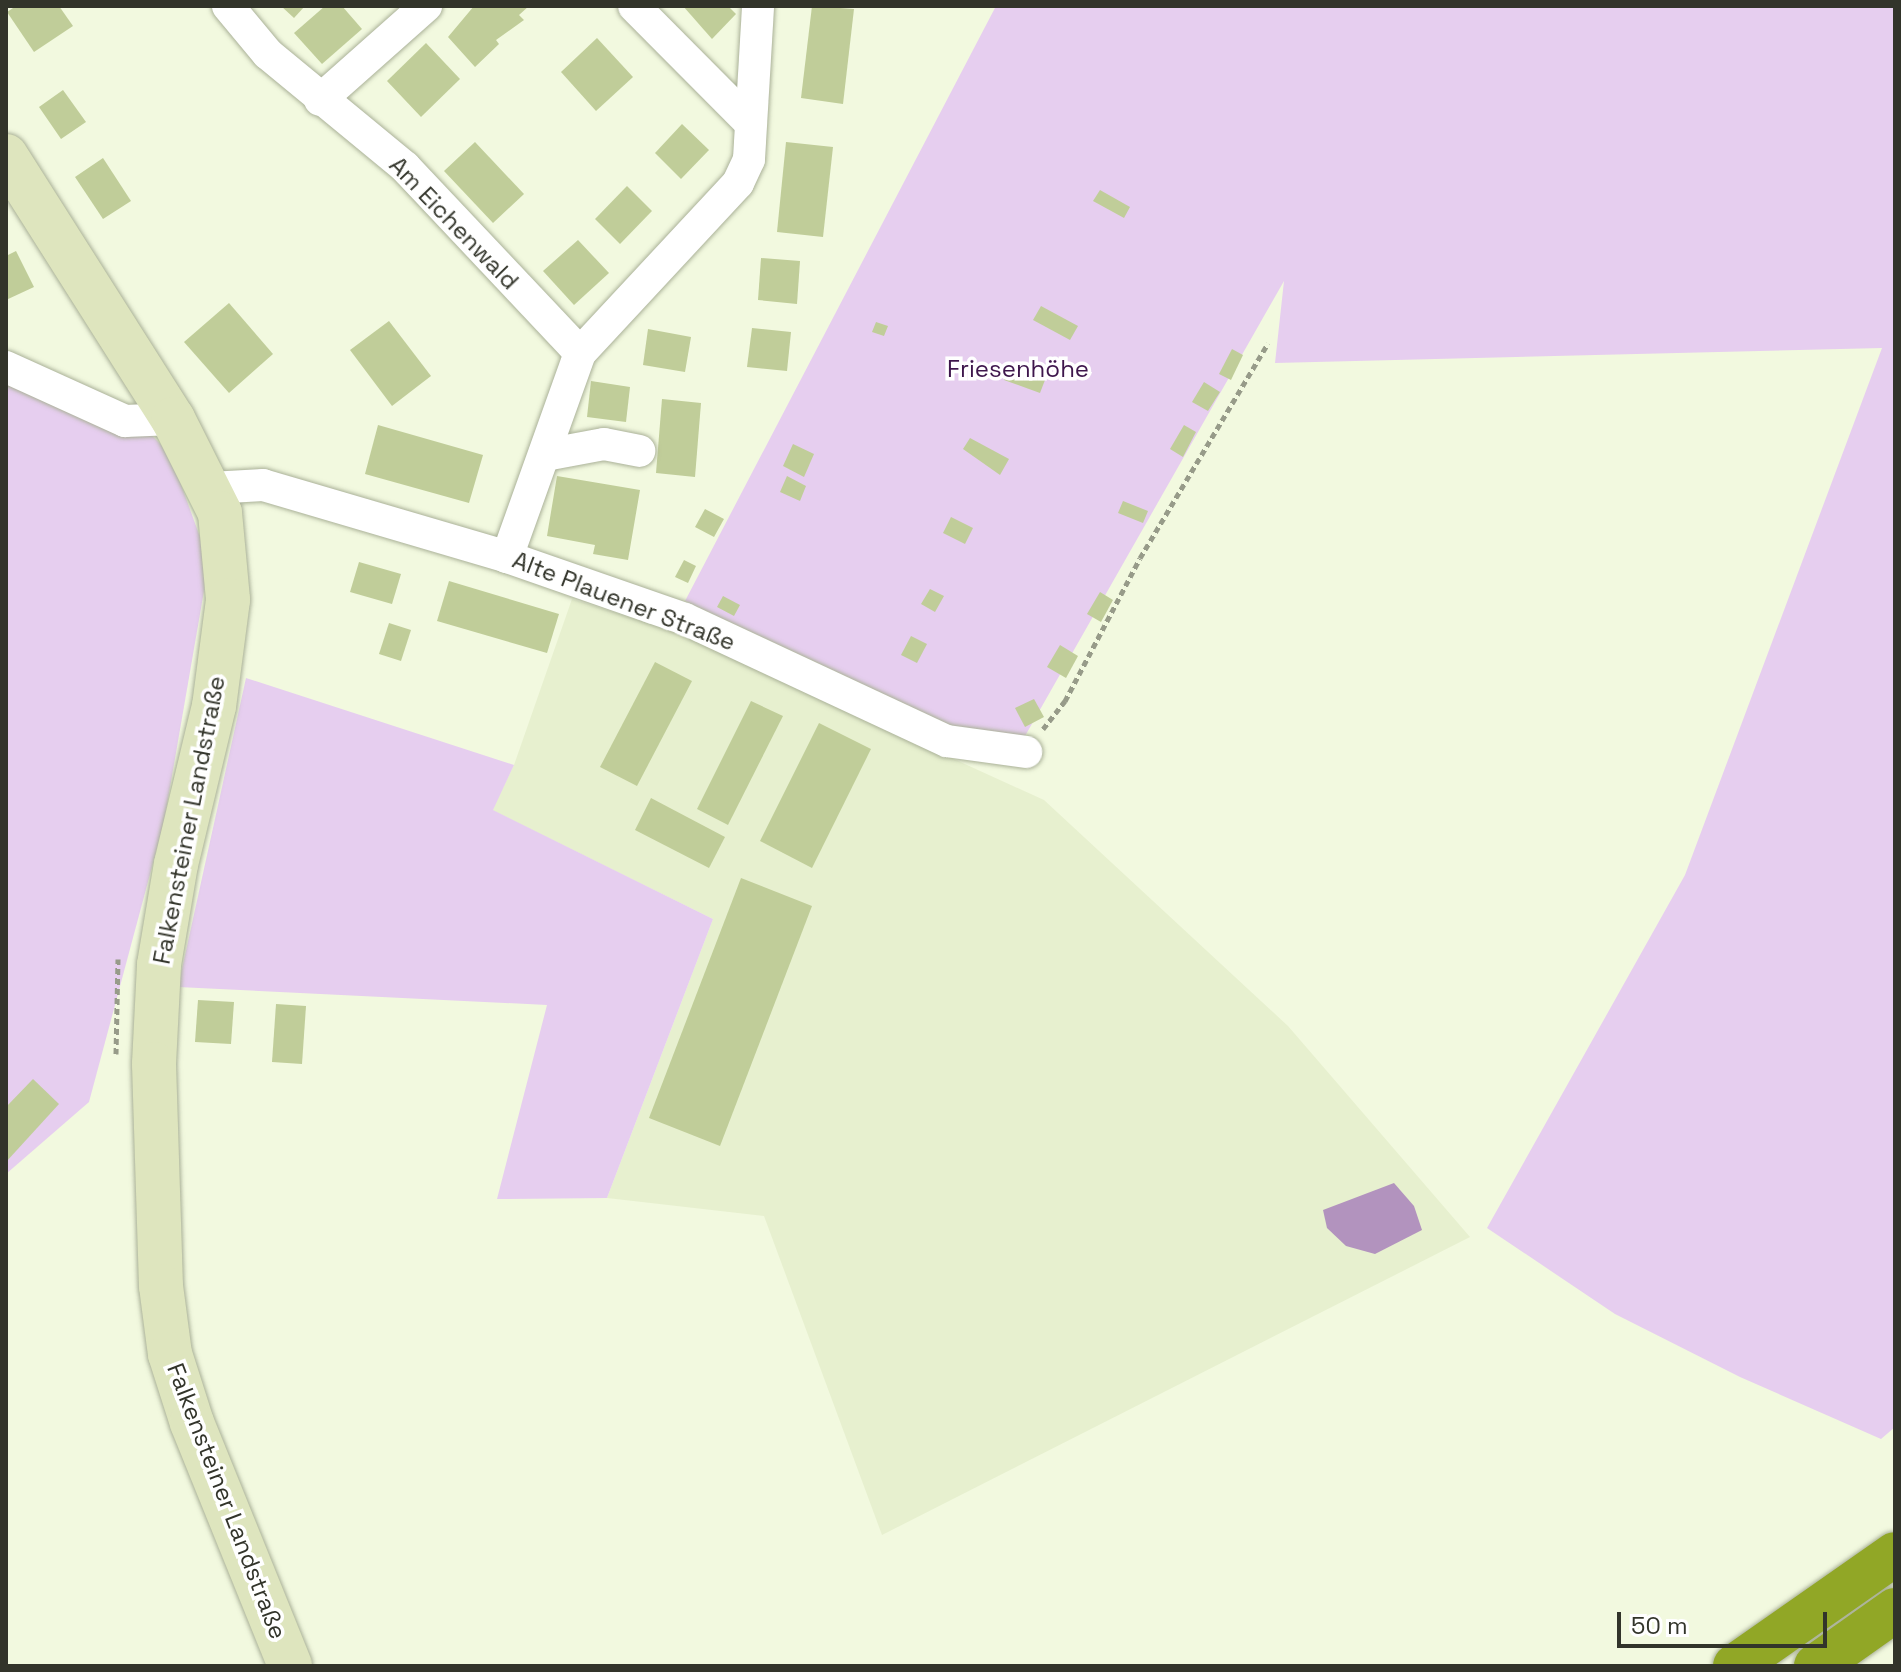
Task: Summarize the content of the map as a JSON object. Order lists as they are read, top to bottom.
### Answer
{
  "streets": {
    "main road": ["Falkensteiner Landstraße"],
    "street": ["Am Eichenwald", "Alte Plauener Straße"]
  },
  "crossings": [
    ["Alte Plauener Straße", "Falkensteiner Landstraße"]
  ],
  "parks": ["Friesenhöhe"],
  "scale_bar": "50 m"
}
